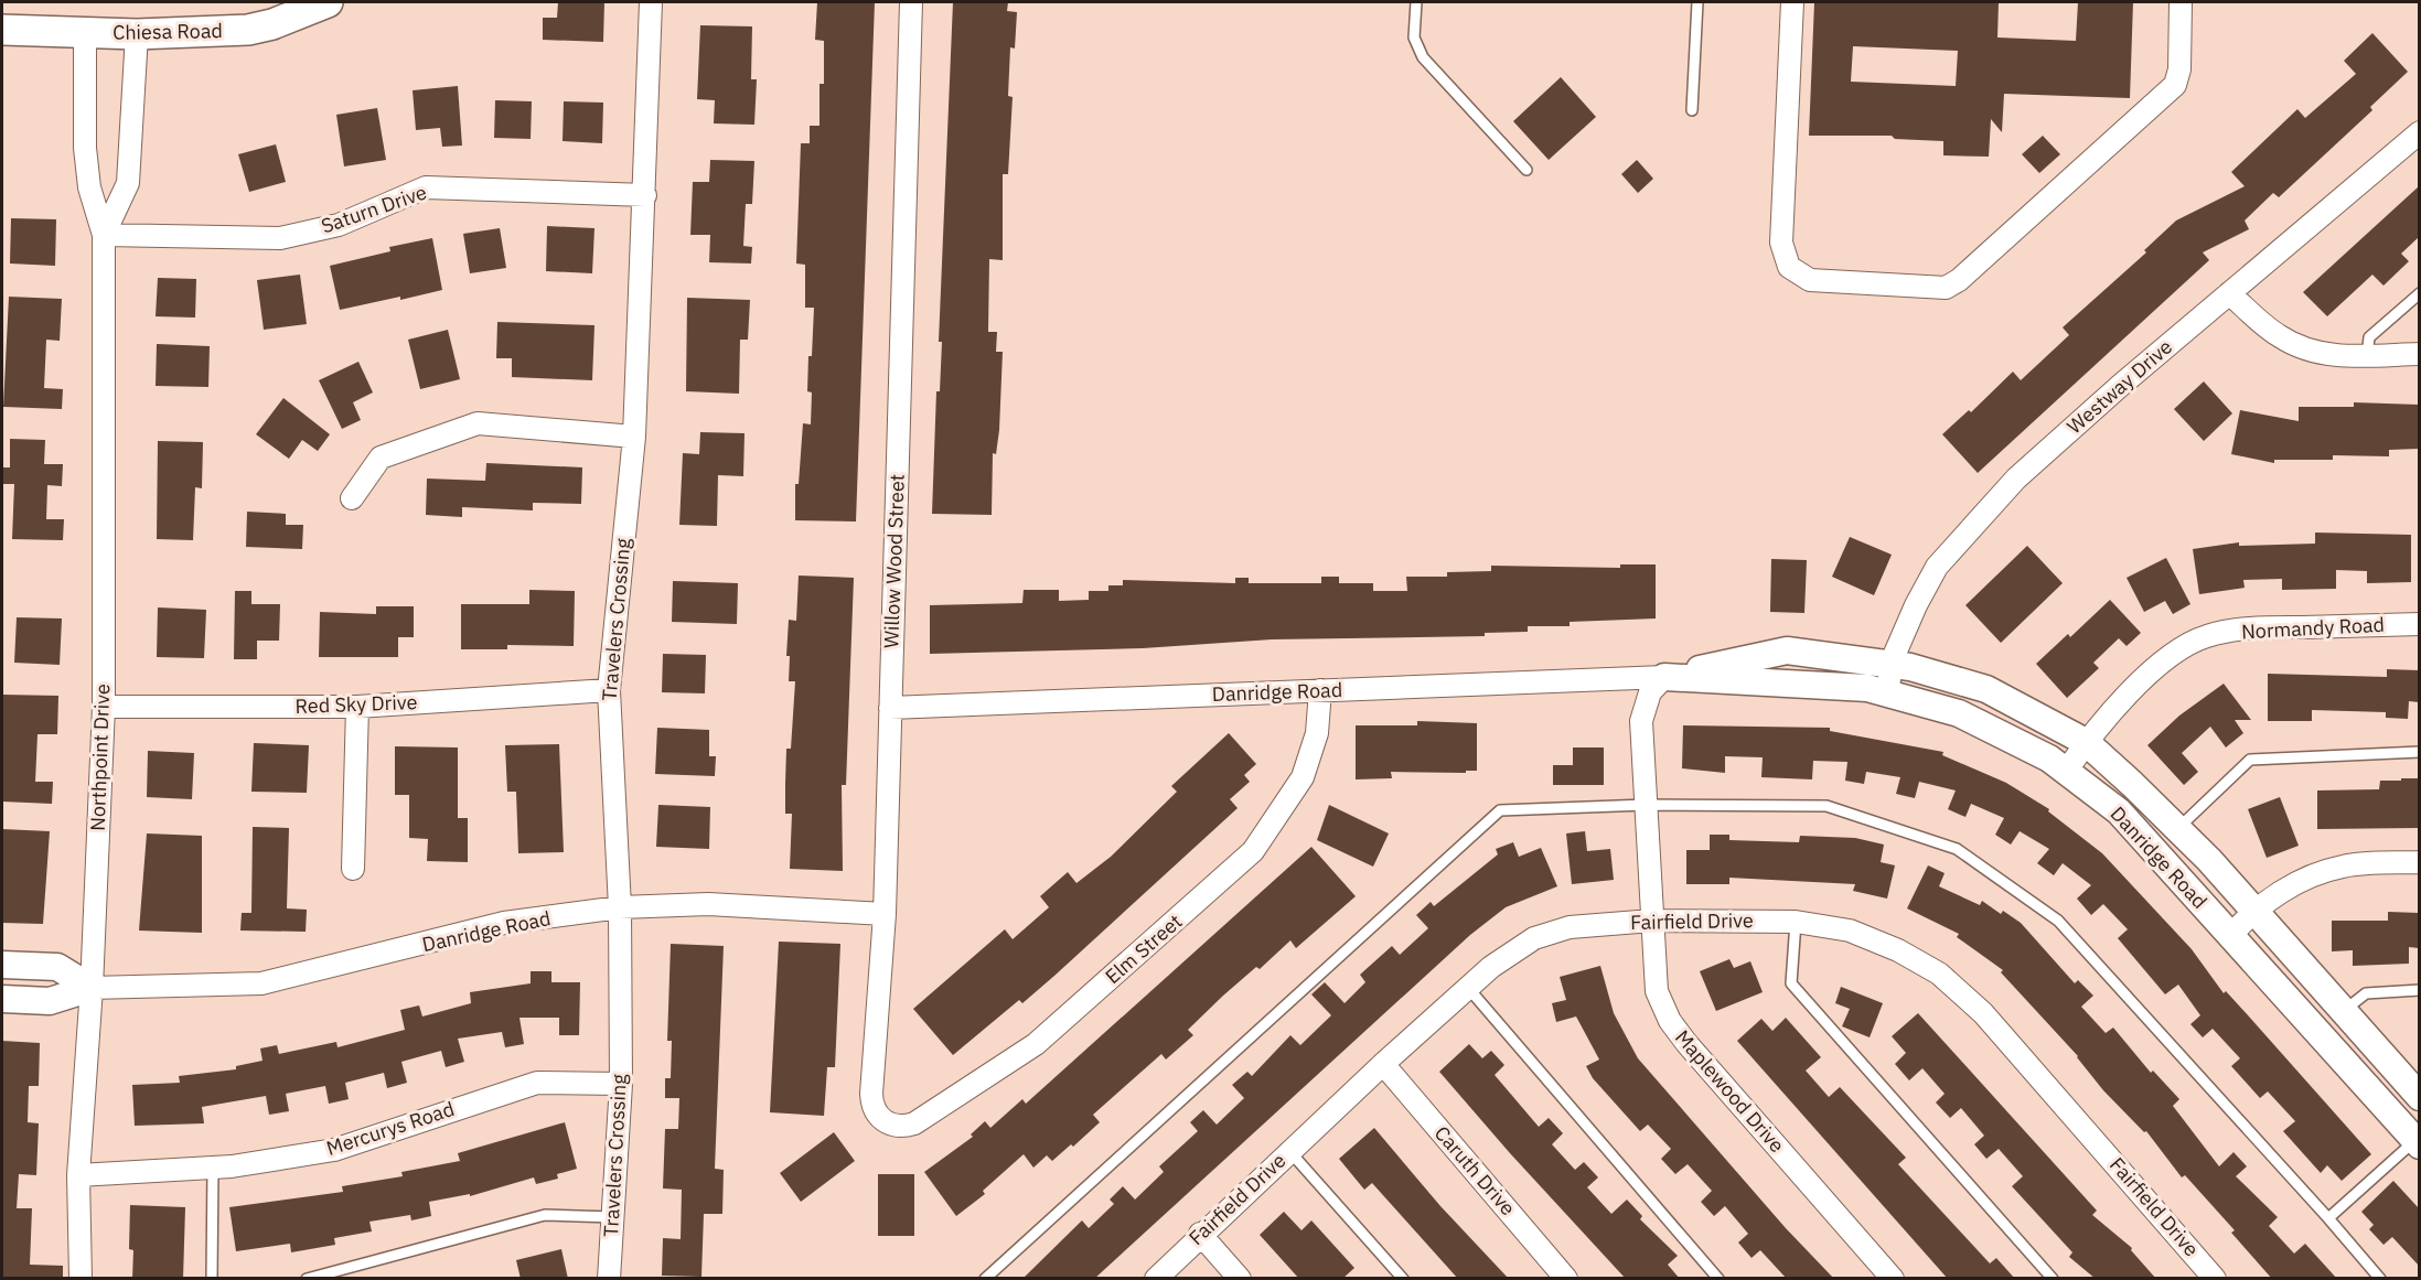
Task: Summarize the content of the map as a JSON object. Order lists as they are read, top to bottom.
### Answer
{
  "streets": {
    "main road": ["Chiesa Road"],
    "street": [
      "Saturn Drive",
      "Westway Drive",
      "Willow Wood Street",
      "Travelers Crossing",
      "Normandy Road",
      "Danridge Road",
      "Red Sky Drive",
      "Northpoint Drive",
      "Fairfield Drive",
      "Elm Street",
      "Maplewood Drive",
      "Mercurys Road",
      "Caruth Drive"
    ]
  },
  "crossings": [
    ["Chiesa Road", "Northpoint Drive"],
    ["Saturn Drive", "Travelers Crossing"],
    ["Saturn Drive", "Northpoint Drive"],
    ["Westway Drive", "Danridge Road"],
    ["Willow Wood Street", "Danridge Road"],
    ["Willow Wood Street", "Elm Street"],
    ["Travelers Crossing", "Danridge Road"],
    ["Travelers Crossing", "Red Sky Drive"],
    ["Travelers Crossing", "Mercurys Road"],
    ["Normandy Road", "Danridge Road"],
    ["Danridge Road", "Northpoint Drive"],
    ["Danridge Road", "Elm Street"],
    ["Danridge Road", "Maplewood Drive"],
    ["Red Sky Drive", "Northpoint Drive"],
    ["Northpoint Drive", "Mercurys Road"],
    ["Fairfield Drive", "Maplewood Drive"],
    ["Fairfield Drive", "Caruth Drive"]
  ]
}
